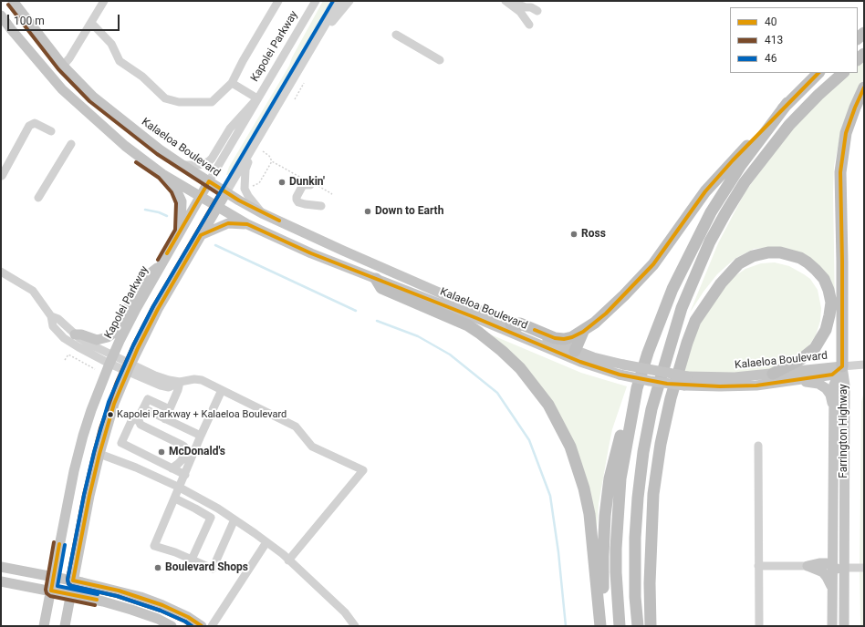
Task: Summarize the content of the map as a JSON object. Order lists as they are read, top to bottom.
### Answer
{
  "streets": {
    "main road": ["Kapolei Parkway", "Kalaeloa Boulevard", "Farrington Highway"]
  },
  "crossings": [
    ["Kapolei Parkway", "Kalaeloa Boulevard"],
    ["Kalaeloa Boulevard", "Farrington Highway"]
  ],
  "places": [
    "Dunkin'",
    "Down to Earth",
    "Ross",
    "Kapolei Parkway + Kalaeloa Boulevard",
    "McDonald's",
    "Boulevard Shops"
  ],
  "lines": ["transit line 46", "transit line 413", "transit line 40"],
  "legend": ["40", "413", "46"],
  "scale_bar": "100 m"
}
